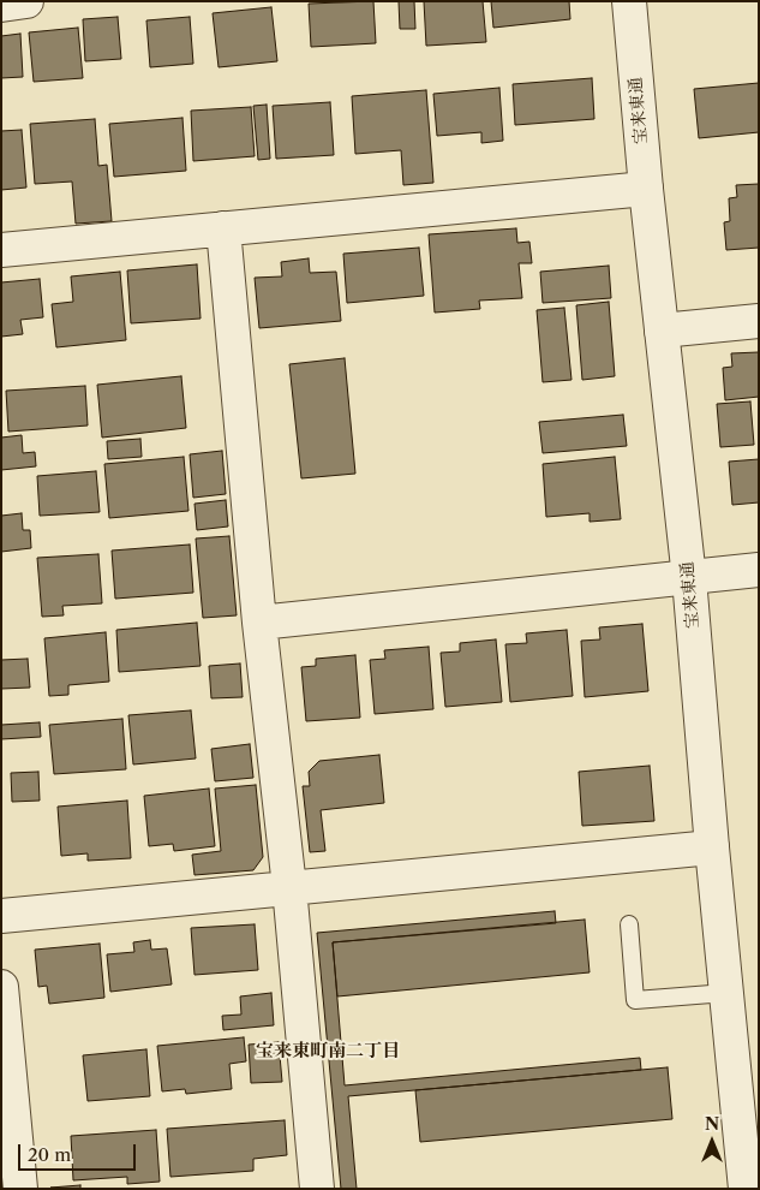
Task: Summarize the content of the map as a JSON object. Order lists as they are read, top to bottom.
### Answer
{
  "streets": {
    "street": ["宝来東通"]
  },
  "districts": ["宝来東町南二丁目"],
  "scale_bar": "20 m",
  "north": "top"
}
